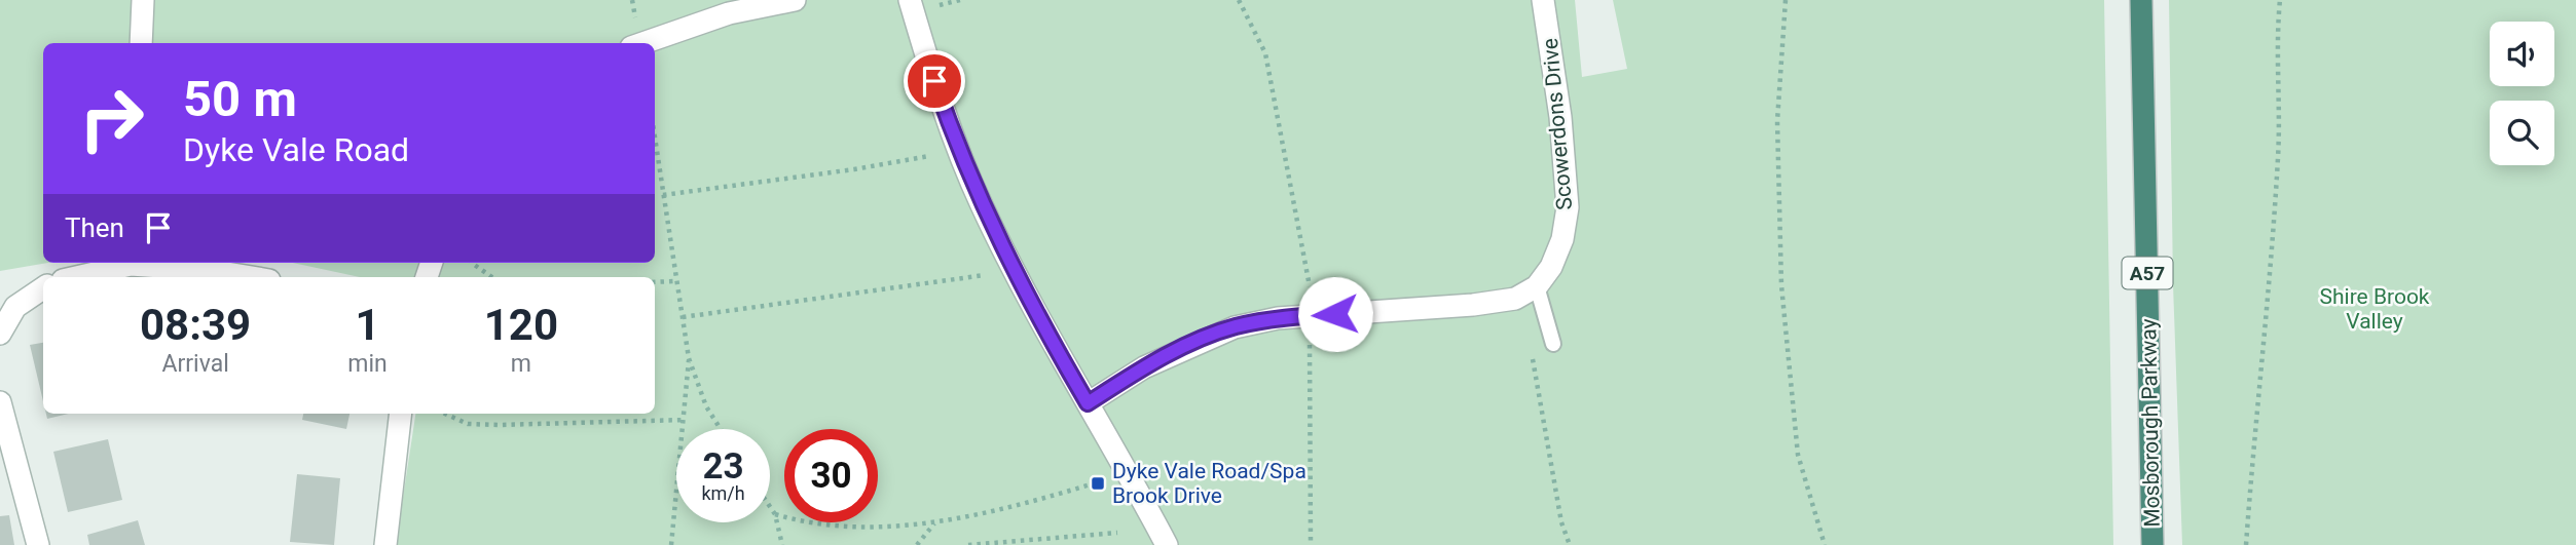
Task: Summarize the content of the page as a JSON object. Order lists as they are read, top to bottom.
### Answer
{
  "streets": {
    "highway": ["A57", "Mosborough Parkway"],
    "street": ["Scowerdons Drive"]
  },
  "parks": ["Shire Brook Valley"],
  "places": {
    "transit": ["Dyke Vale Road/Spa Brook Drive"]
  },
  "page": {
    "turn": ["50 m", "Dyke Vale Road"],
    "then": "Then",
    "eta": [
      "08:39",
      "Arrival",
      "1",
      "min",
      "120",
      "m"
    ],
    "speed": "23 km/h",
    "limit": "30"
  }
}
